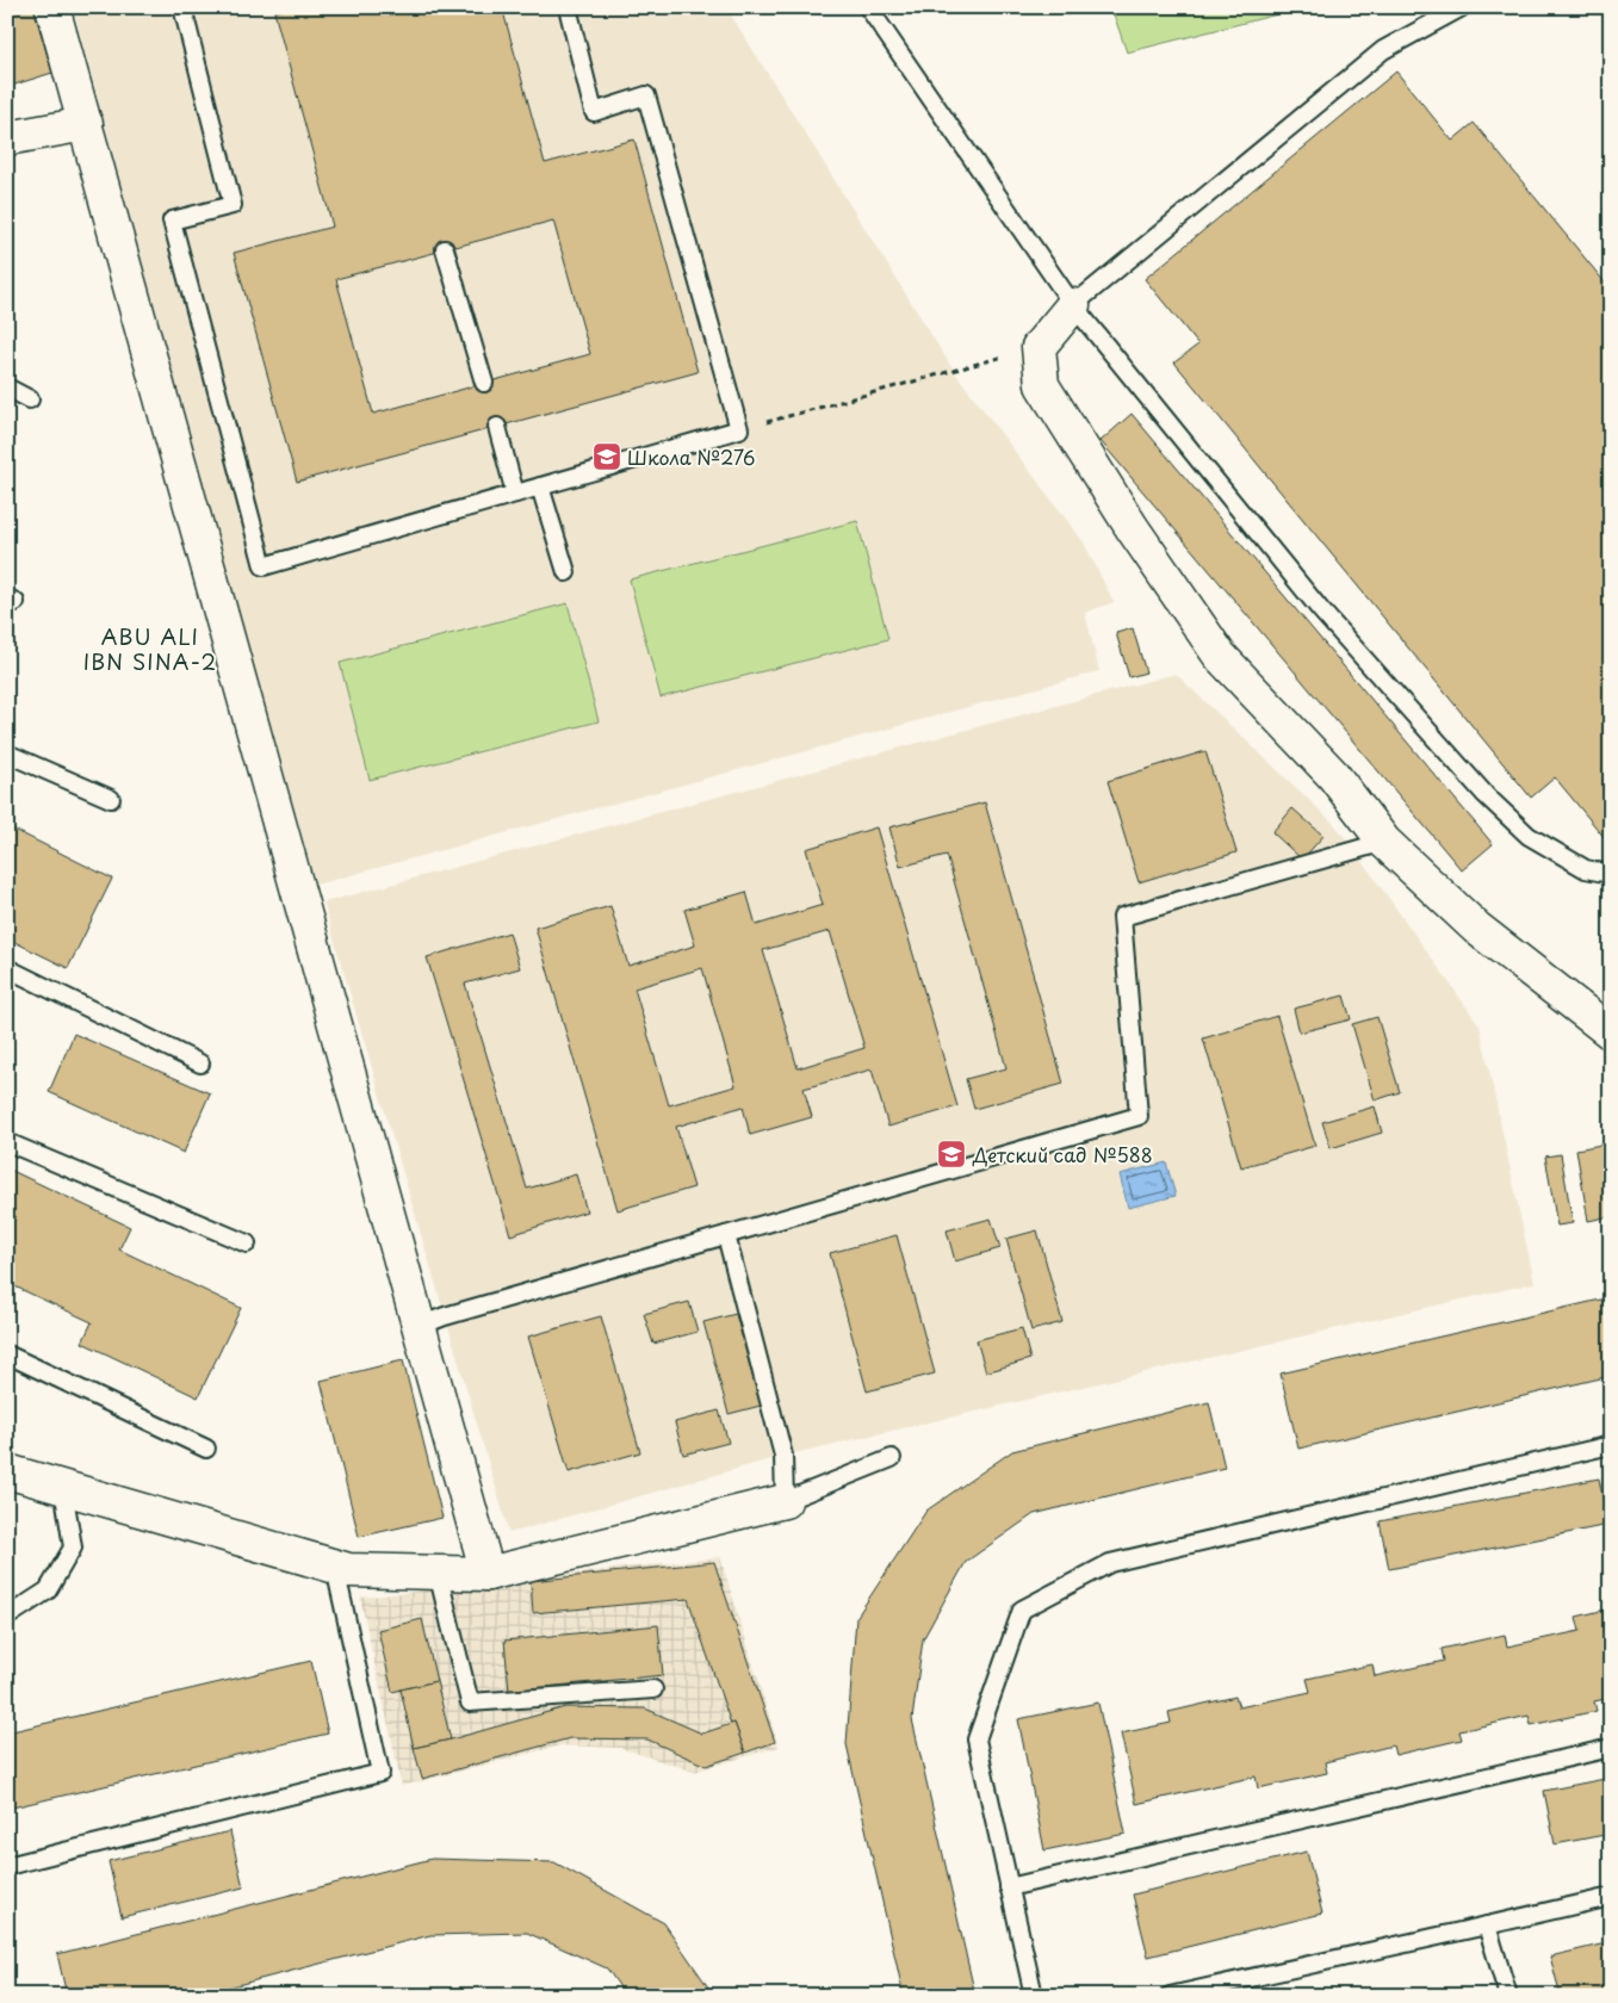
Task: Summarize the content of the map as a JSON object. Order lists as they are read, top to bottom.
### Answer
{
  "districts": ["ABU ALI IBN SINA-2"],
  "places": {
    "school or university": ["Школа №276", "Детский сад №588"]
  }
}
